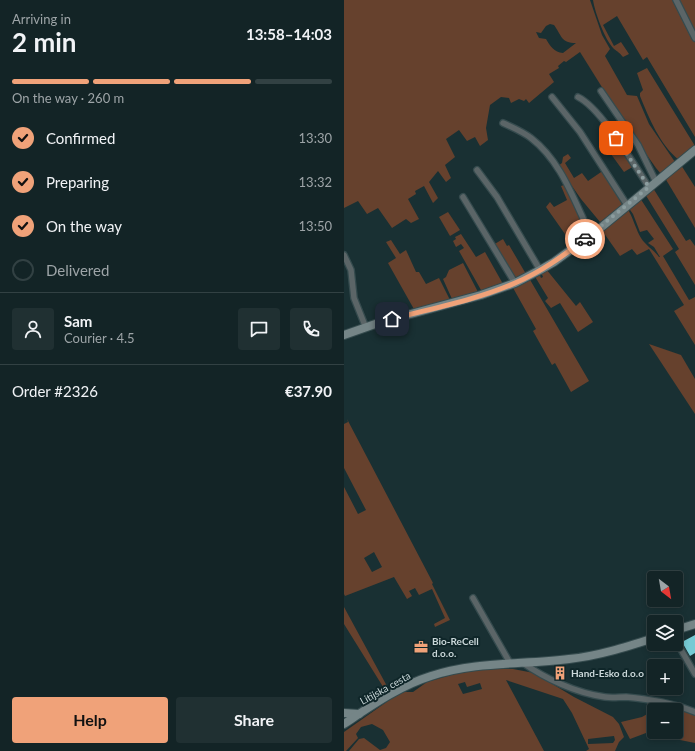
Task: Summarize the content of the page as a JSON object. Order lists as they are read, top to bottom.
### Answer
{
  "streets": {
    "street": ["Litijska cesta"]
  },
  "places": {
    "office": ["Bio-ReCell d.o.o."],
    "building": ["Hand-Esko d.o.o"]
  },
  "north": "bottom right",
  "page": {
    "heading": ["2 min", "Arriving in", "13:58–14:03"],
    "panel": [
      "Sam",
      "Courier · 4.5",
      "Order #2326",
      "€37.90"
    ],
    "bar": "On the way · 260 m",
    "list": [
      ["Confirmed", "13:30"],
      ["Preparing", "13:32"],
      ["On the way", "13:50"],
      "Delivered"
    ],
    "map_buttons": ["+", "−"],
    "buttons": ["Help", "Share"]
  }
}
